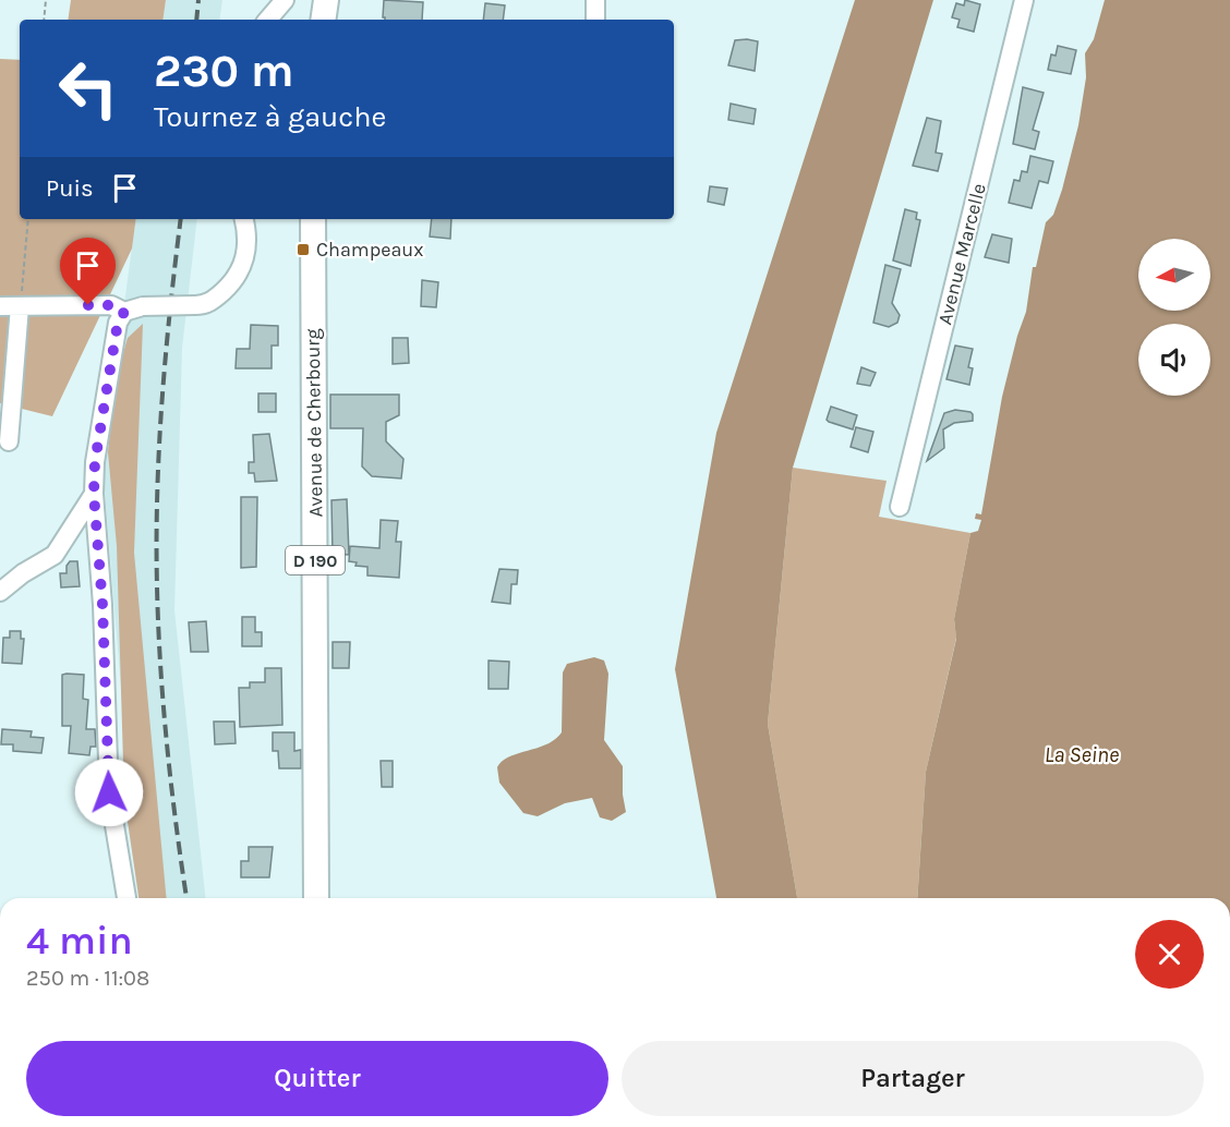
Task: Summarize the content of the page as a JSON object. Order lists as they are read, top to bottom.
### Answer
{
  "streets": {
    "main road": ["Avenue de Cherbourg", "D 190"],
    "street": ["Avenue Marcelle"]
  },
  "water": ["La Seine"],
  "places": {
    "transit": ["Champeaux"]
  },
  "north": "left",
  "page": {
    "turn": ["230 m", "Tournez à gauche"],
    "then": "Puis",
    "heading": ["4 min", "250 m · 11:08"],
    "buttons": ["Quitter", "Partager"]
  }
}
